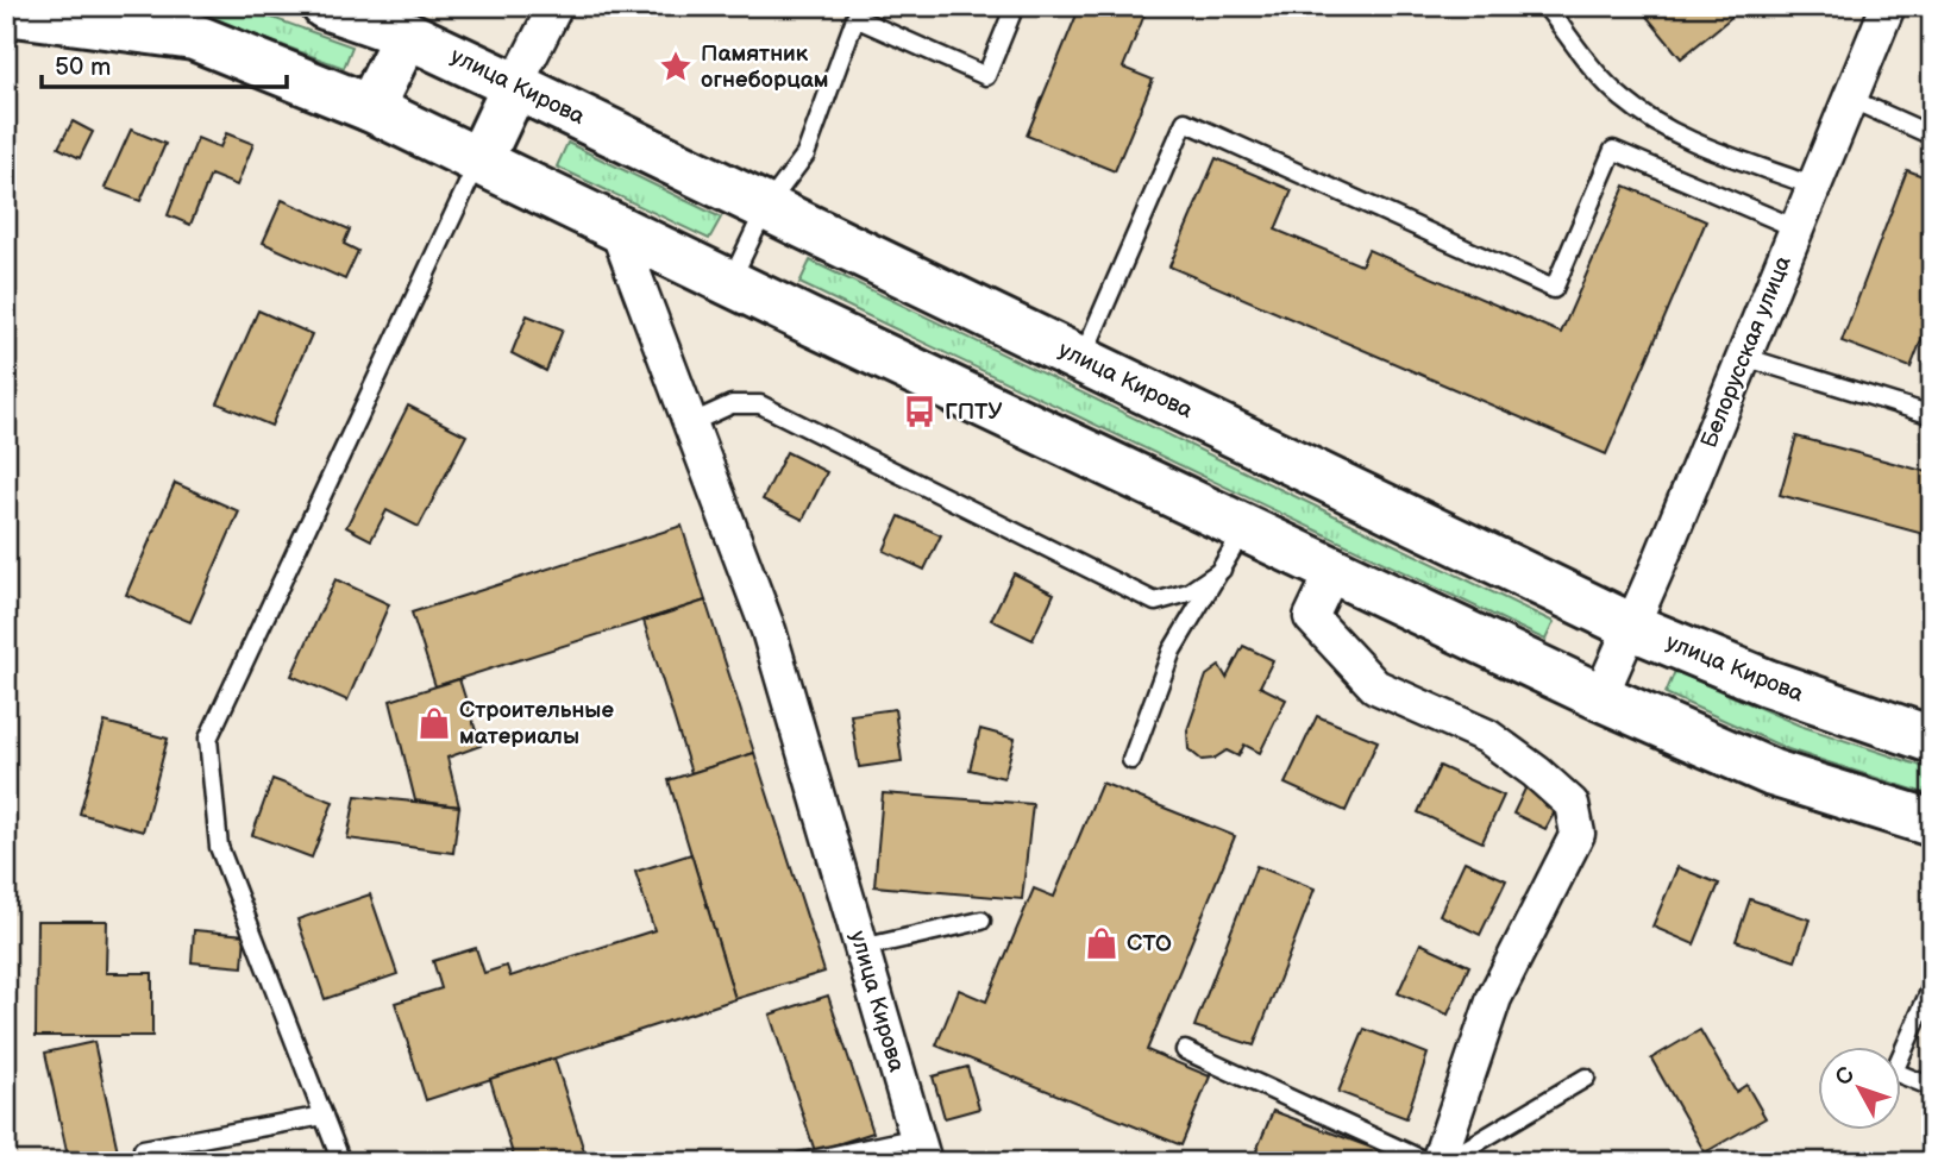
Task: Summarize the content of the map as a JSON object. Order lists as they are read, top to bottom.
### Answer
{
  "streets": {
    "main road": ["улица Кирова"],
    "street": ["Белорусская улица"]
  },
  "crossings": [
    ["улица Кирова", "Белорусская улица"]
  ],
  "places": {
    "place": ["Памятник огнеборцам"],
    "bus stop": ["ГПТУ"],
    "shop": ["Строительные материалы", "СТО"]
  },
  "scale_bar": "50 m",
  "north": "top left"
}
